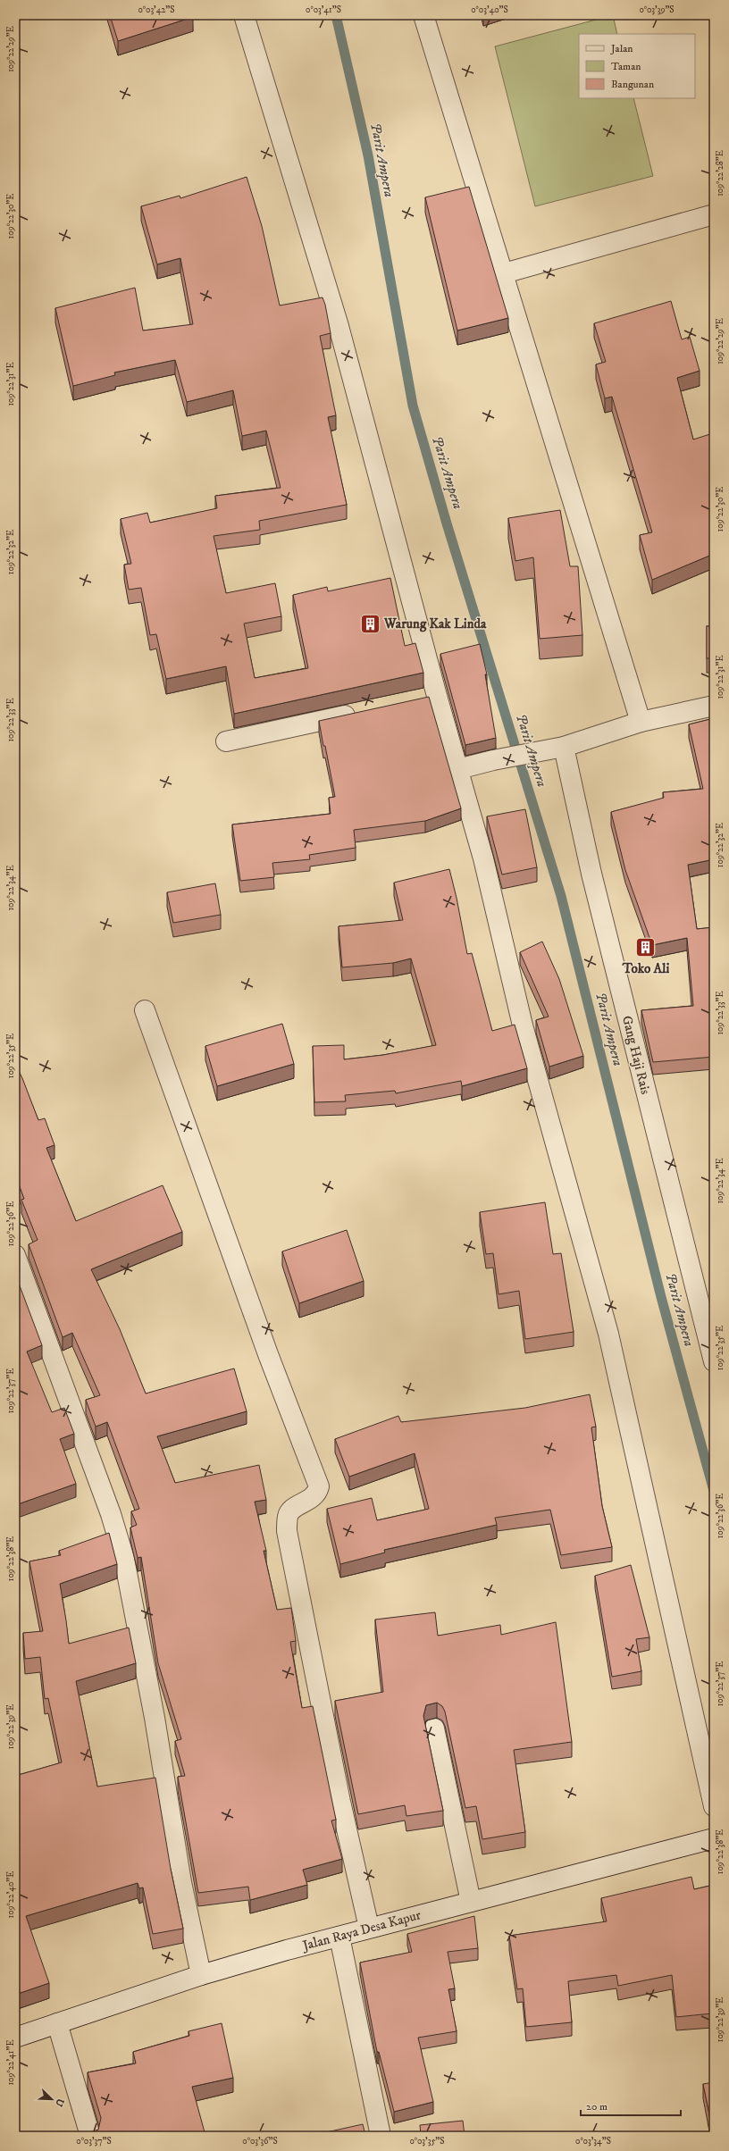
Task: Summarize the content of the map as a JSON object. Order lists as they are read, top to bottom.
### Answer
{
  "streets": {
    "street": ["Gang Haji Rais", "Jalan Raya Desa Kapur"]
  },
  "water": ["Parit Ampera"],
  "places": {
    "building": ["Warung Kak Linda", "Toko Ali"]
  },
  "legend": ["Jalan", "Taman", "Bangunan"],
  "scale_bar": "20 m",
  "north": "bottom right",
  "coordinates": [
    "0°03'42\"S",
    "0°03'41\"S",
    "0°03'40\"S",
    "0°03'39\"S",
    "109°22'29\"E",
    "109°22'28\"E",
    "109°22'30\"E",
    "109°22'31\"E",
    "109°22'32\"E",
    "109°22'33\"E",
    "109°22'34\"E",
    "109°22'35\"E",
    "109°22'36\"E",
    "109°22'37\"E",
    "109°22'38\"E",
    "109°22'39\"E",
    "109°22'40\"E",
    "109°22'41\"E",
    "0°03'37\"S",
    "0°03'36\"S",
    "0°03'35\"S",
    "0°03'34\"S"
  ]
}
